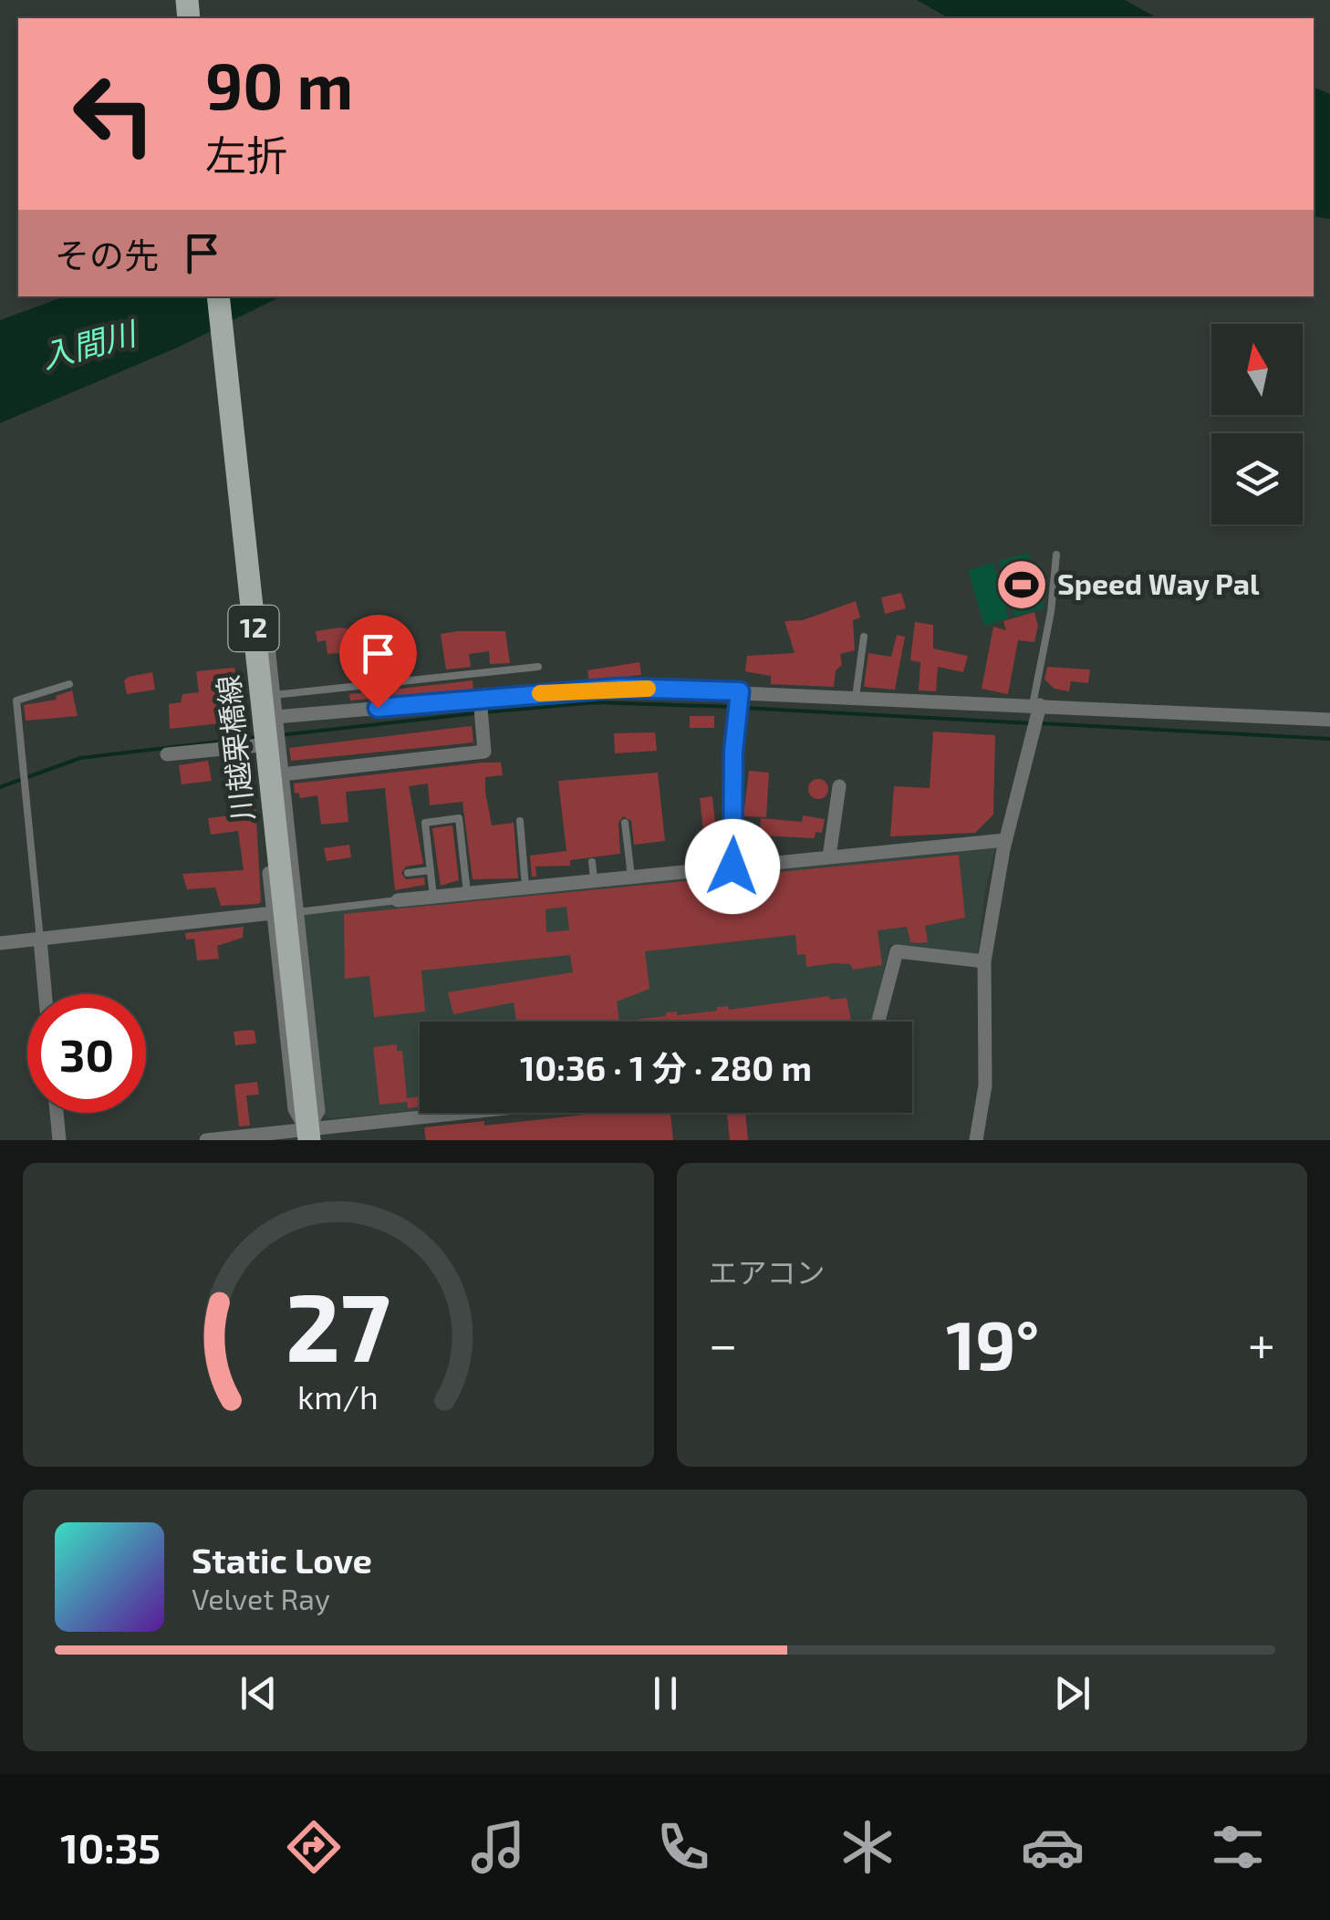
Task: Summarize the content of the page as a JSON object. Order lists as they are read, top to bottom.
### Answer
{
  "streets": {
    "main road": ["12", "川越栗橋線"]
  },
  "water": ["入間川"],
  "places": {
    "sports": ["Speed Way Pal"]
  },
  "north": "top",
  "page": {
    "turn": ["90 m", "左折"],
    "then": "その先",
    "limit": "30",
    "trip": "10:36 · 1 分 · 280 m",
    "tile": "エアコン",
    "heat": ["−", "19°", "+"],
    "song": ["Static Love", "Velvet Ray"],
    "tabs": "10:35",
    "gauge": ["27", "km/h"]
  }
}
